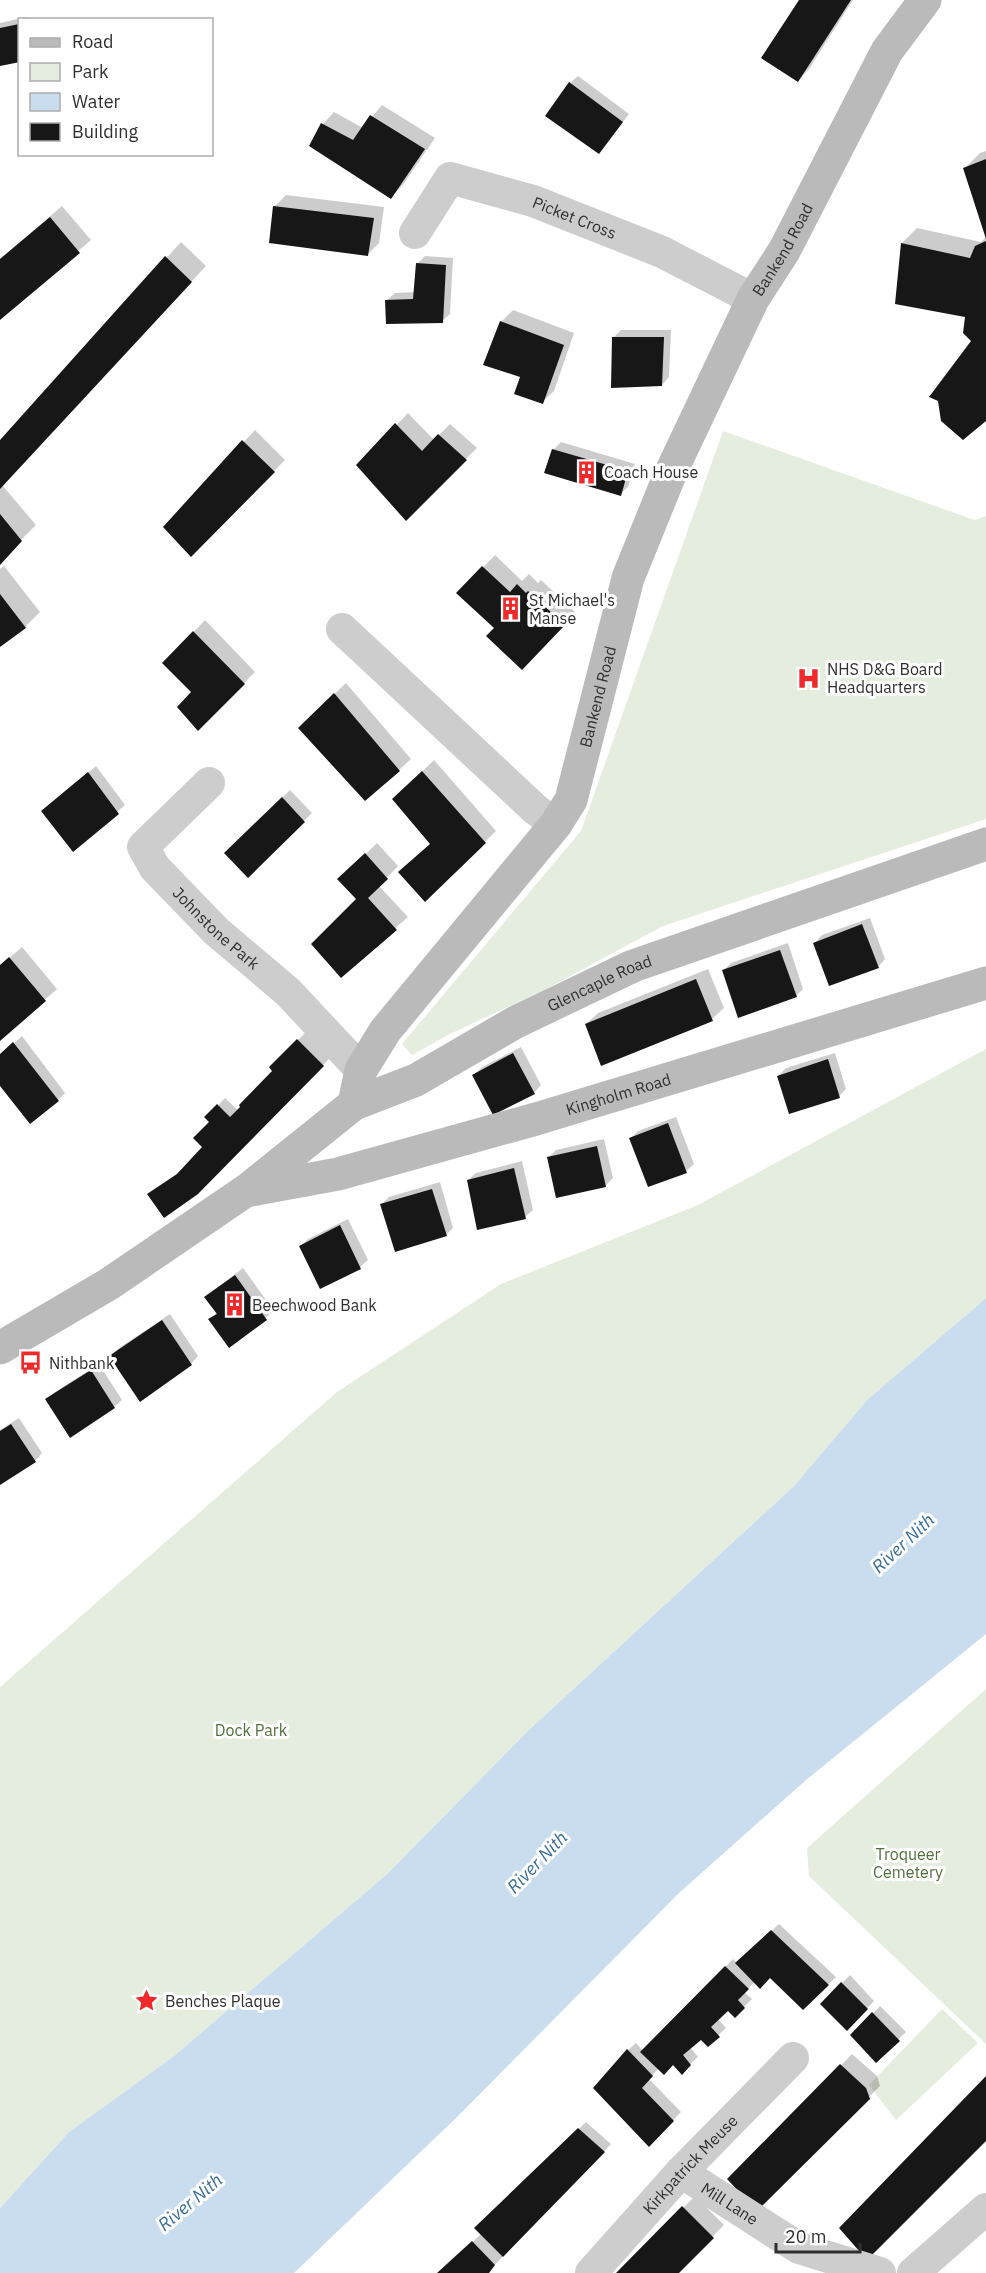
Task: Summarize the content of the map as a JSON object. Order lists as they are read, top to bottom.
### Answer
{
  "streets": {
    "main road": ["Bankend Road", "Glencaple Road", "Kingholm Road"],
    "street": [
      "Picket Cross",
      "Johnstone Park",
      "Kirkpatrick Meuse",
      "Mill Lane"
    ]
  },
  "crossings": [
    ["Picket Cross", "Bankend Road"],
    ["Bankend Road", "Johnstone Park"],
    ["Bankend Road", "Glencaple Road"],
    ["Glencaple Road", "Kingholm Road"],
    ["Kirkpatrick Meuse", "Mill Lane"]
  ],
  "water": ["River Nith"],
  "parks": ["Dock Park", "Troqueer Cemetery"],
  "places": {
    "building": ["Coach House", "St Michael's Manse", "Beechwood Bank"],
    "hospital": ["NHS D&G Board Headquarters"],
    "bus stop": ["Nithbank"],
    "place": ["Benches Plaque"]
  },
  "legend": [
    "Road",
    "Park",
    "Water",
    "Building"
  ],
  "scale_bar": "20 m"
}
